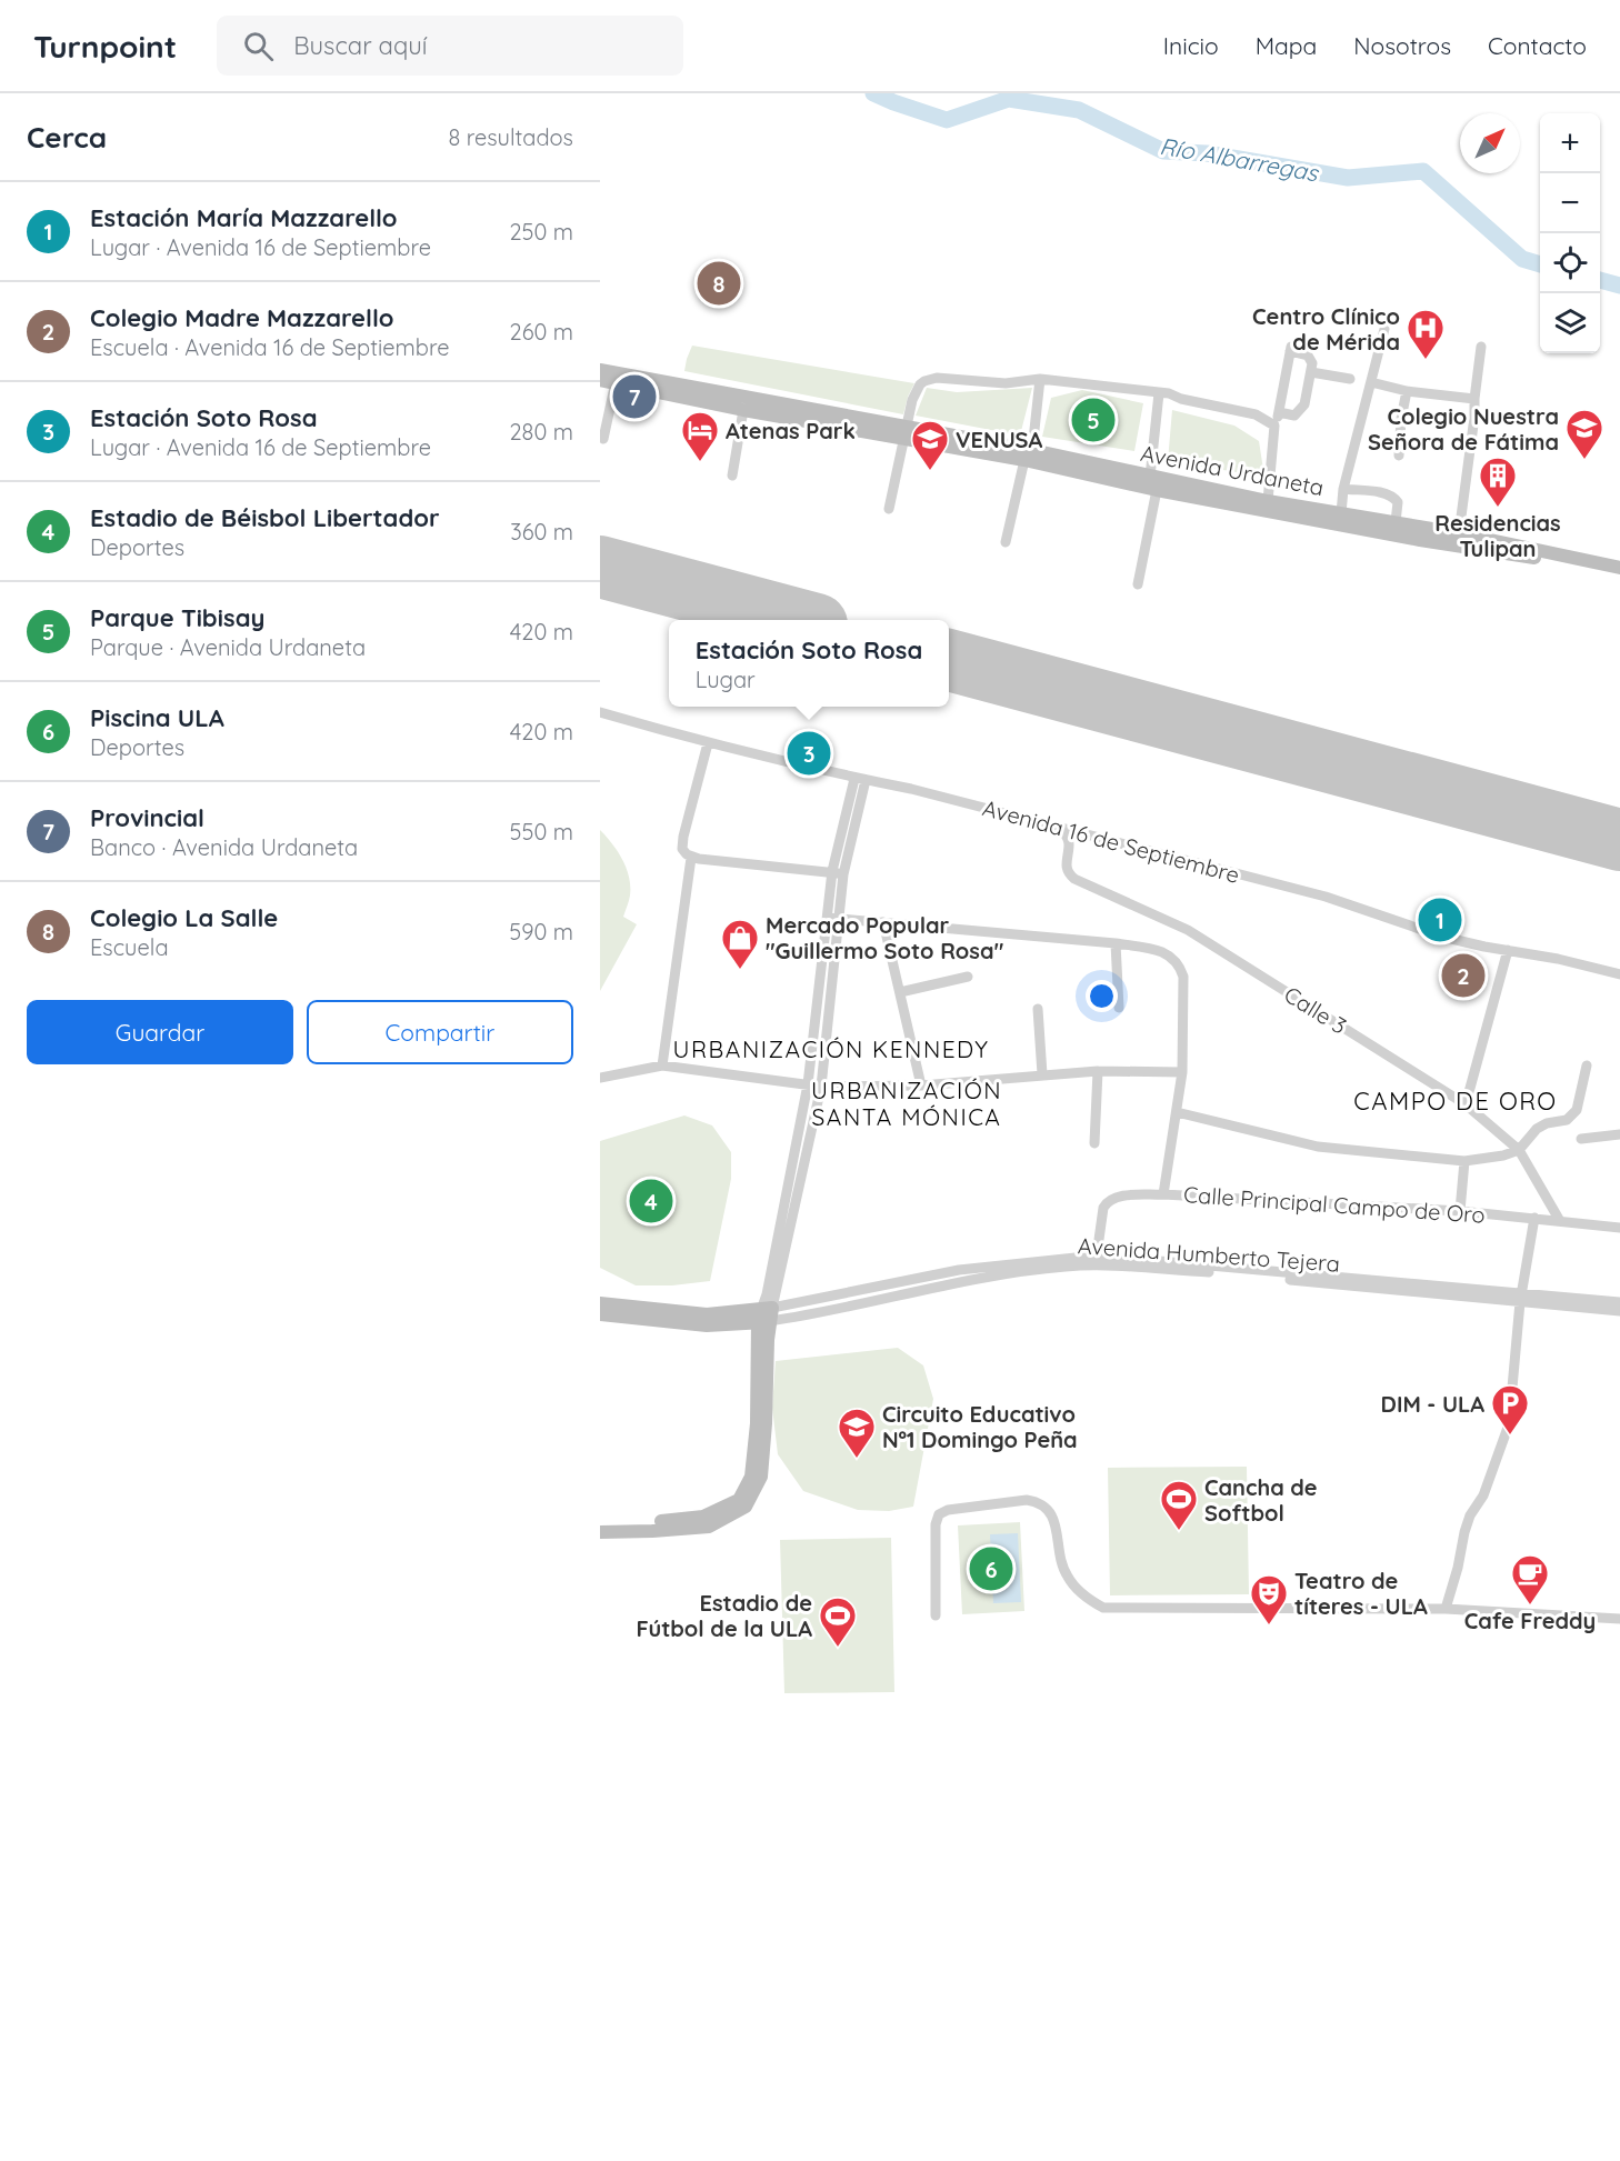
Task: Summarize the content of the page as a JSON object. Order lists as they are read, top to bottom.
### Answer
{
  "streets": {
    "street": [
      "Avenida Urdaneta",
      "Avenida 16 de Septiembre",
      "Calle 3",
      "Calle Principal Campo de Oro",
      "Avenida Humberto Tejera"
    ]
  },
  "crossings": [
    ["Avenida 16 de Septiembre", "Calle 3"],
    ["Calle 3", "Calle Principal Campo de Oro"],
    ["Calle Principal Campo de Oro", "Avenida Humberto Tejera"]
  ],
  "districts": ["URBANIZACIÓN KENNEDY", "URBANIZACIÓN SANTA MÓNICA", "CAMPO DE ORO"],
  "water": ["Río Albarregas"],
  "places": {
    "hospital": ["Centro Clínico de Mérida"],
    "school or university": ["Colegio Nuestra Señora de Fátima", "VENUSA", "Circuito Educativo Nº1 Domingo Peña"],
    "hotel": ["Atenas Park"],
    "building": ["Residencias Tulipan"],
    "shop": ["Mercado Popular \"Guillermo Soto Rosa\""],
    "parking": ["DIM - ULA"],
    "sports": ["Cancha de Softbol", "Estadio de Fútbol de la ULA"],
    "cafe": ["Cafe Freddy"],
    "theatre": ["Teatro de títeres - ULA"]
  },
  "north": "top right",
  "page": {
    "header": "Turnpoint",
    "search": "Buscar aquí",
    "nav": [
      "Inicio",
      "Mapa",
      "Nosotros",
      "Contacto"
    ],
    "heading": ["Cerca", "8 resultados"],
    "map_buttons": ["+", "−"],
    "list": [
      {
        "mark": "1",
        "name": "Estación María Mazzarello",
        "note": "Lugar · Avenida 16 de Septiembre",
        "value": "250 m"
      },
      {
        "mark": "2",
        "name": "Colegio Madre Mazzarello",
        "note": "Escuela · Avenida 16 de Septiembre",
        "value": "260 m"
      },
      {
        "mark": "3",
        "name": "Estación Soto Rosa",
        "note": "Lugar · Avenida 16 de Septiembre",
        "value": "280 m"
      },
      {
        "mark": "4",
        "name": "Estadio de Béisbol Libertador",
        "note": "Deportes",
        "value": "360 m"
      },
      {
        "mark": "5",
        "name": "Parque Tibisay",
        "note": "Parque · Avenida Urdaneta",
        "value": "420 m"
      },
      {
        "mark": "6",
        "name": "Piscina ULA",
        "note": "Deportes",
        "value": "420 m"
      },
      {
        "mark": "7",
        "name": "Provincial",
        "note": "Banco · Avenida Urdaneta",
        "value": "550 m"
      },
      {
        "mark": "8",
        "name": "Colegio La Salle",
        "note": "Escuela",
        "value": "590 m"
      }
    ],
    "pins": [
      "8",
      "7",
      "5",
      "3",
      "1",
      "2",
      "4",
      "6"
    ],
    "popup": ["Estación Soto Rosa", "Lugar"],
    "buttons": ["Guardar", "Compartir"]
  }
}
